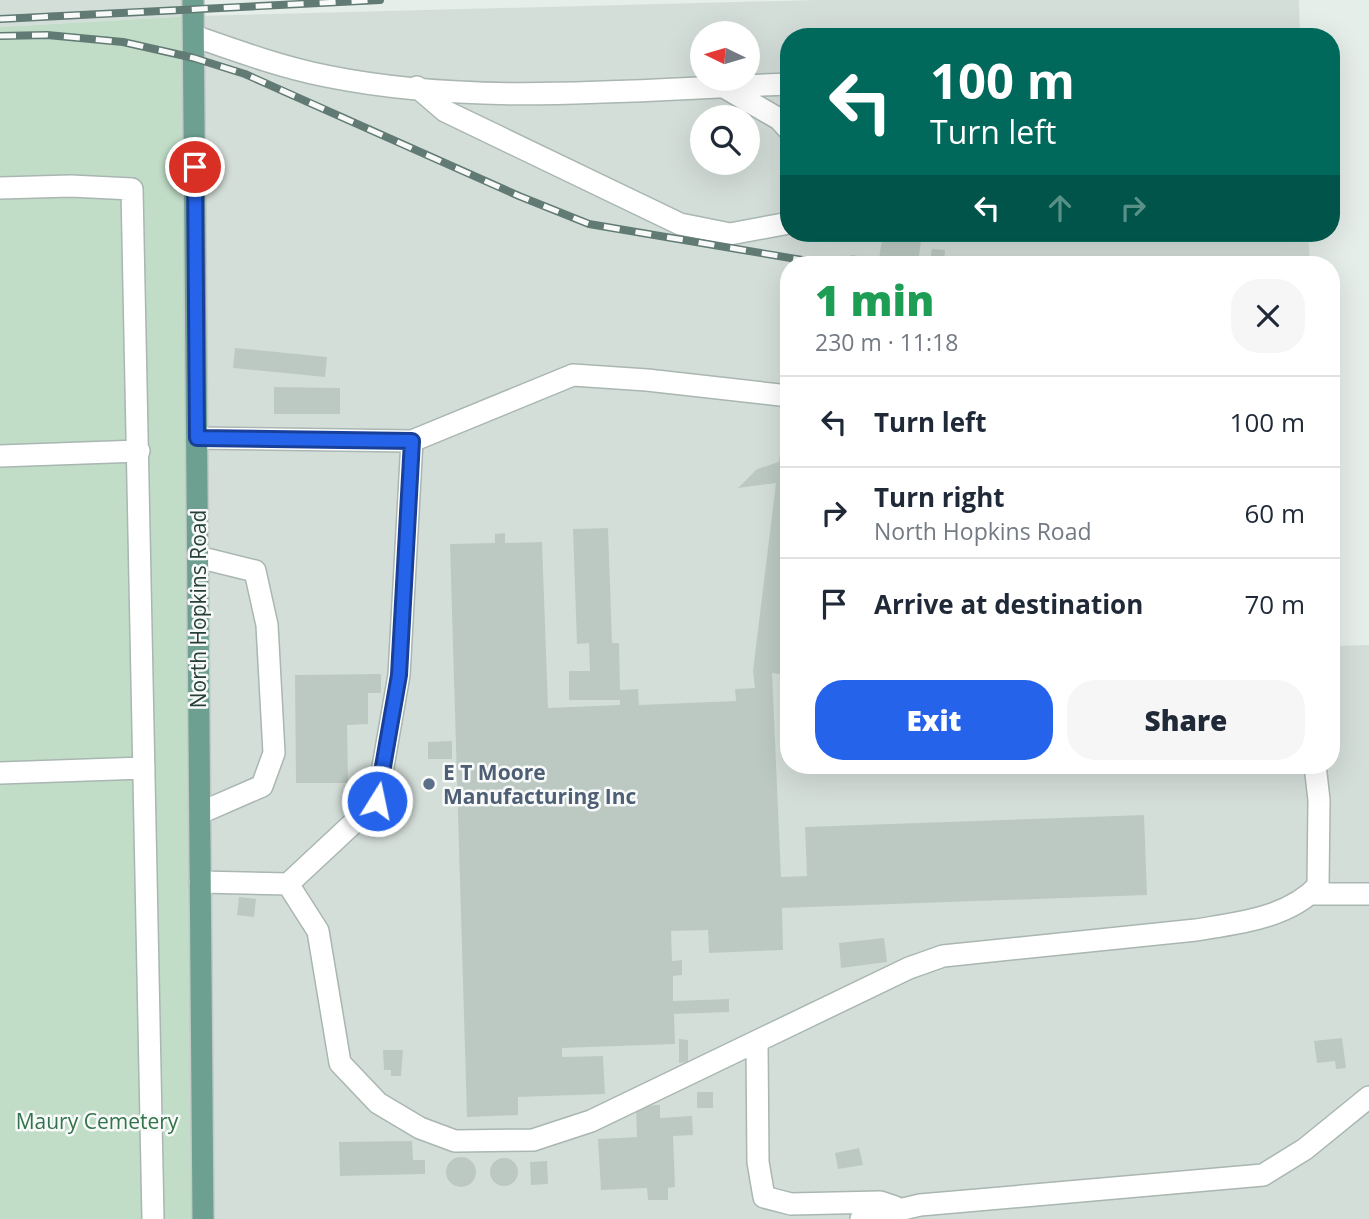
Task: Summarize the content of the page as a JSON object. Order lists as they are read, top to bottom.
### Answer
{
  "streets": {
    "main road": ["North Hopkins Road"]
  },
  "parks": ["Maury Cemetery"],
  "places": ["E T Moore Manufacturing Inc"],
  "north": "left",
  "page": {
    "turn": ["100 m", "Turn left"],
    "heading": ["1 min", "230 m · 11:18"],
    "list": [
      {
        "name": "Turn left",
        "value": "100 m"
      },
      {
        "name": "Turn right",
        "note": "North Hopkins Road",
        "value": "60 m"
      },
      {
        "name": "Arrive at destination",
        "value": "70 m"
      }
    ],
    "buttons": ["Exit", "Share"]
  }
}
